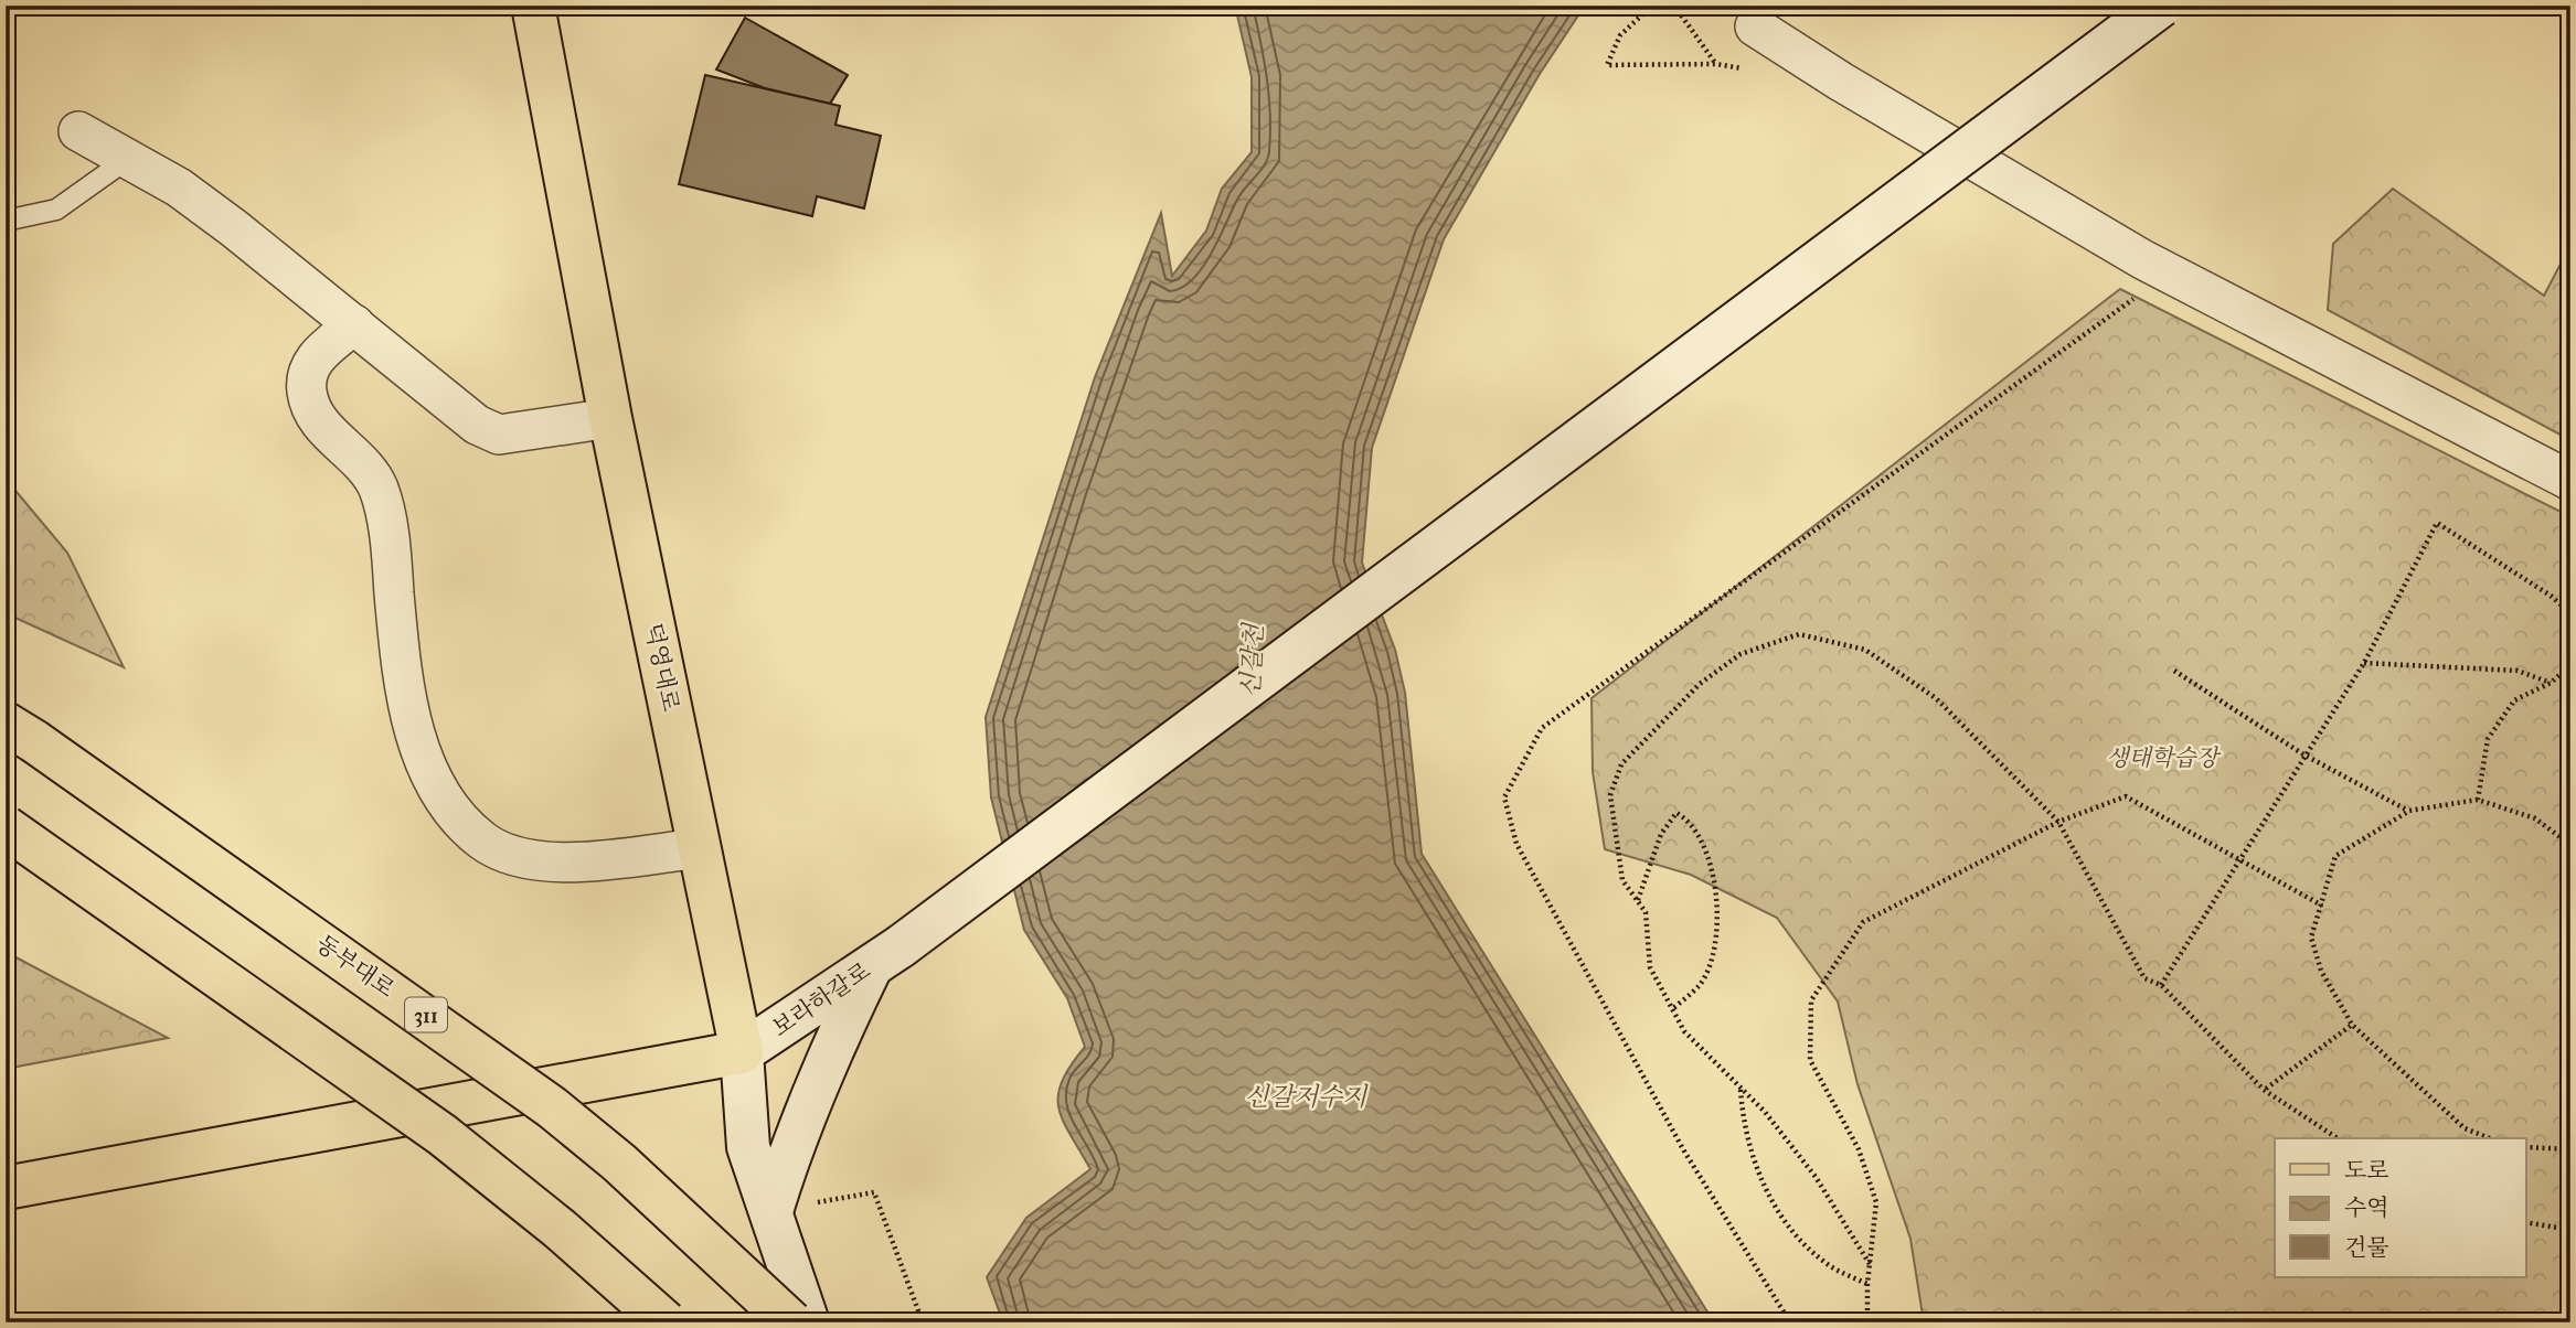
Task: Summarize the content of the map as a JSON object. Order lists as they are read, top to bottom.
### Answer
{
  "streets": {
    "main road": [
      "덕영대로",
      "동부대로",
      "보라하갈로",
      "311"
    ]
  },
  "crossings": [
    ["덕영대로", "보라하갈로"]
  ],
  "water": ["신갈천", "신갈저수지"],
  "parks": ["생태학습장"],
  "legend": ["도로", "수역", "건물"]
}
